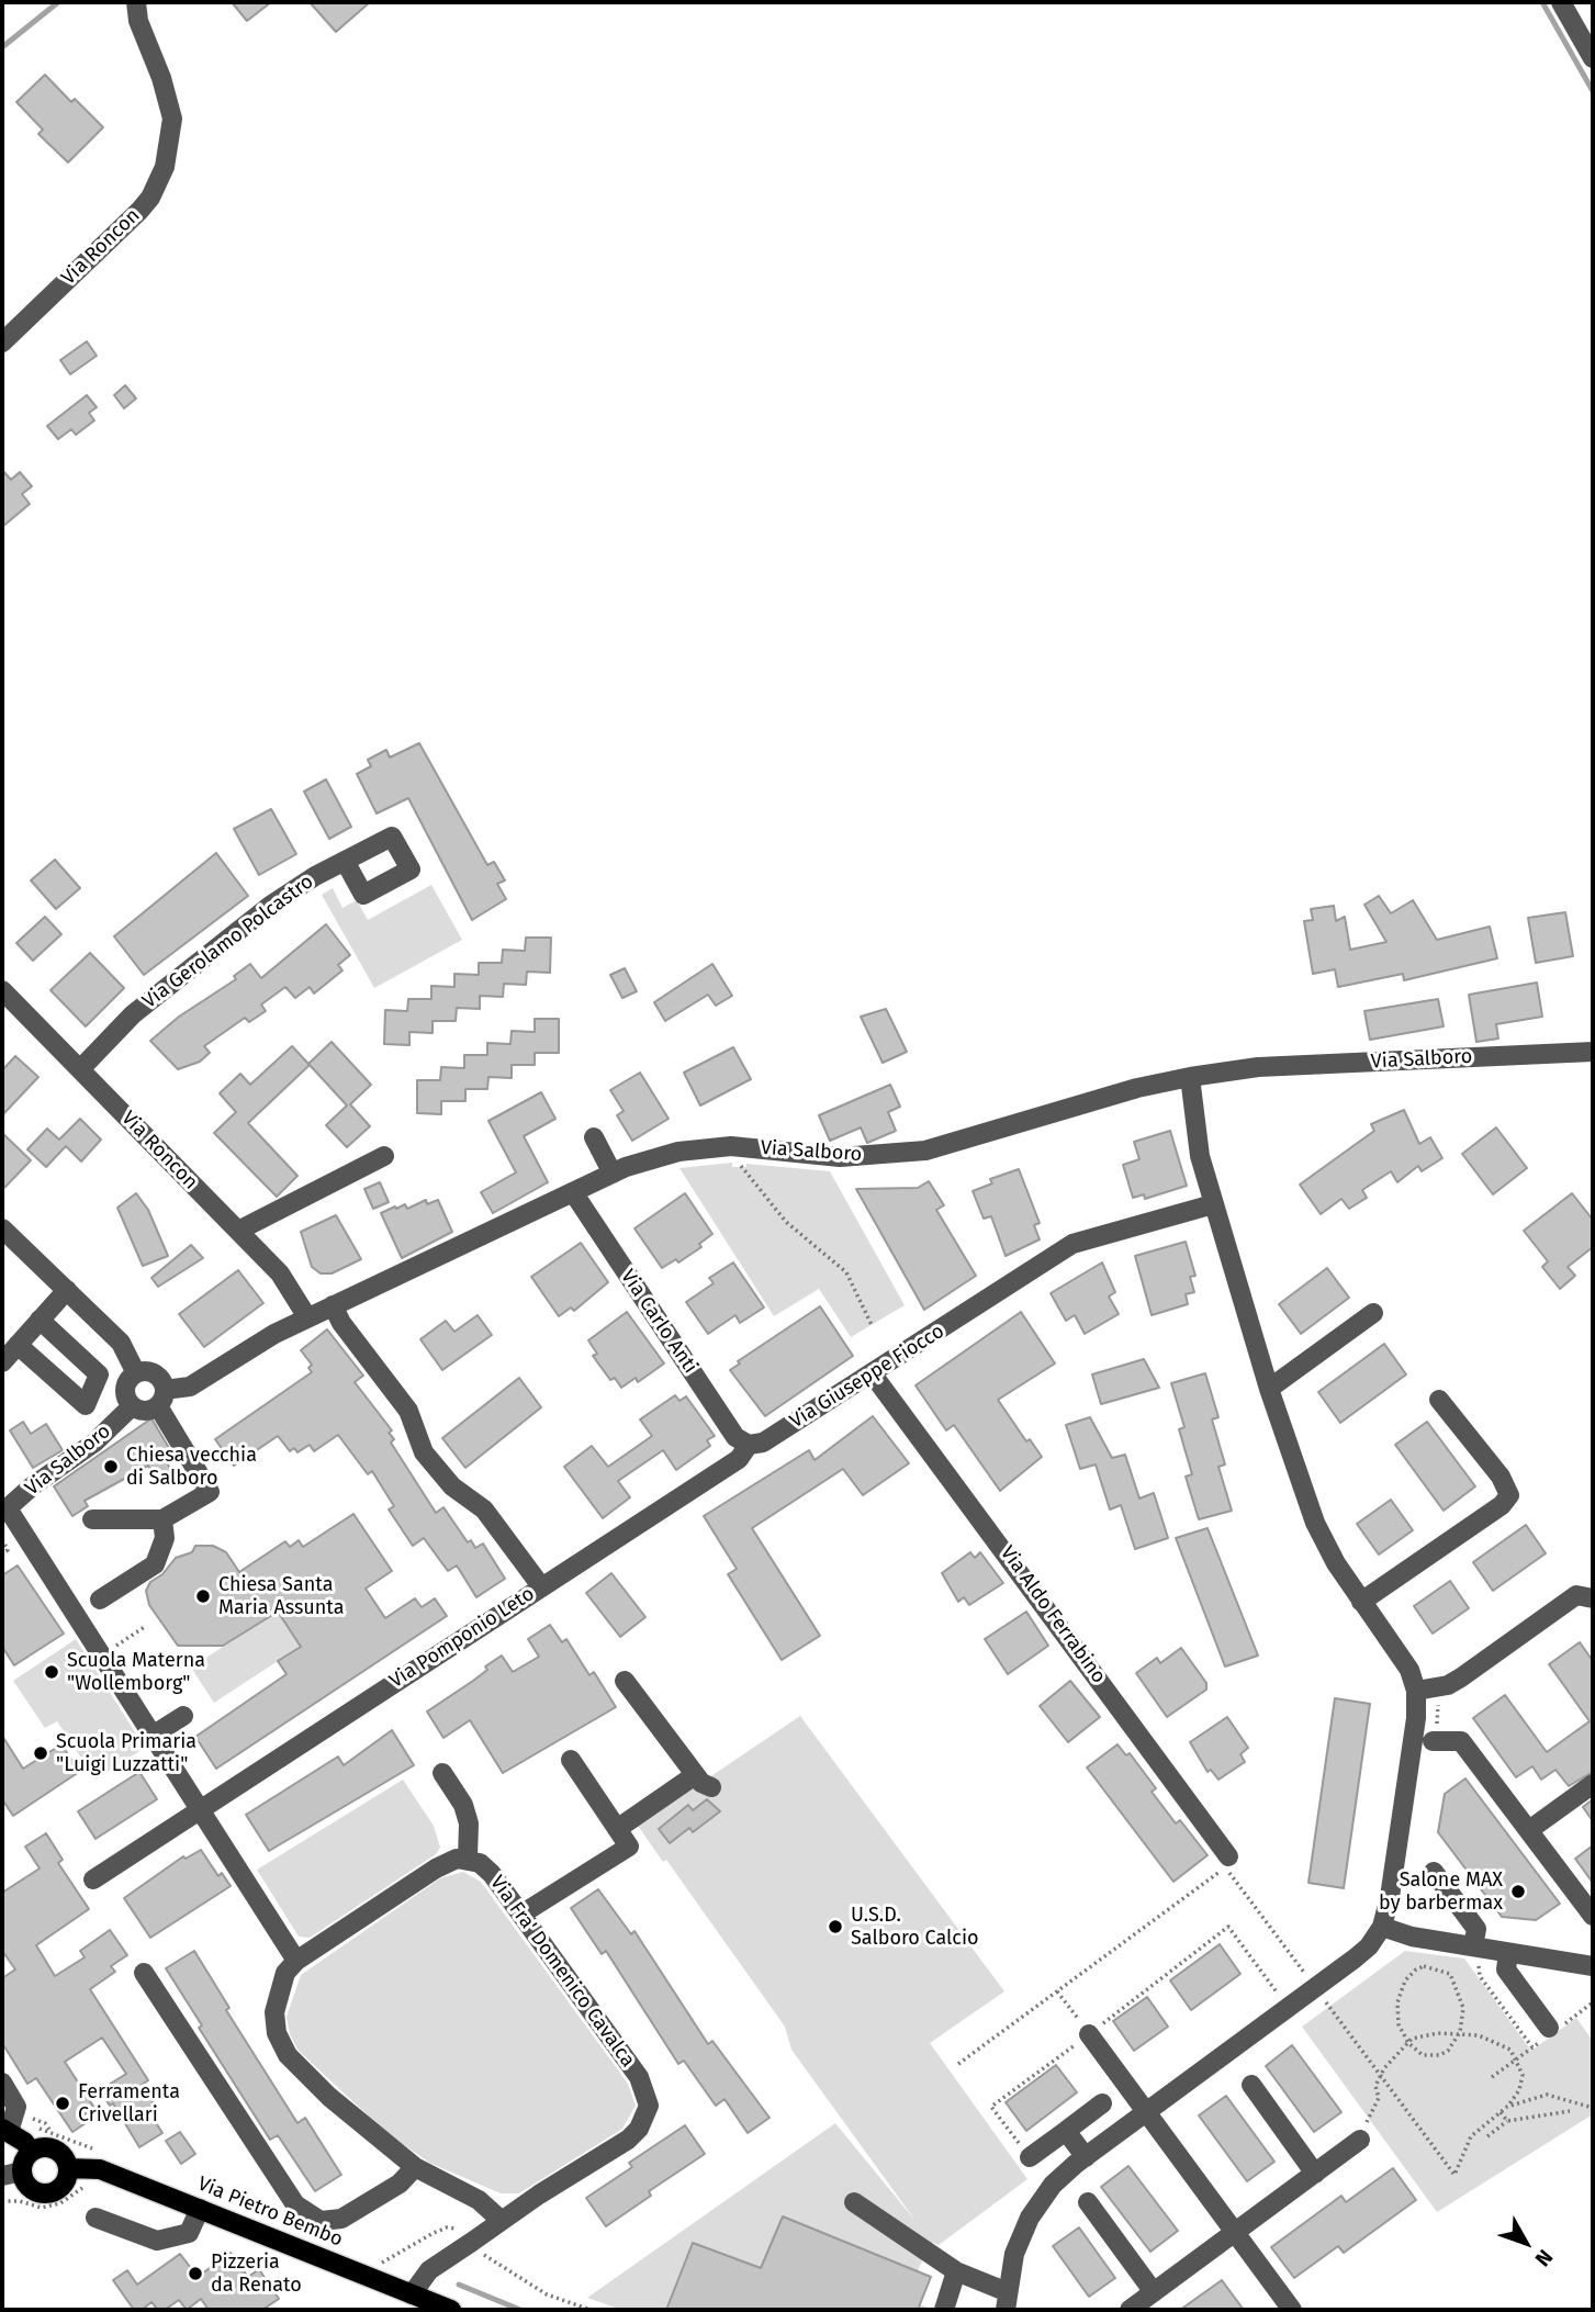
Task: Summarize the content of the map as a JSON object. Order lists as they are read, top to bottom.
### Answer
{
  "streets": {
    "main road": ["Via Pietro Bembo"],
    "street": [
      "Via Roncon",
      "Via Gerolamo Polcastro",
      "Via Salboro",
      "Via Carlo Anti",
      "Via Giuseppe Fiocco",
      "Via Aldo Ferrabino",
      "Via Pomponio Leto",
      "Via Fra' Domenico Cavalca"
    ]
  },
  "crossings": [
    ["Via Roncon", "Via Gerolamo Polcastro"],
    ["Via Roncon", "Via Salboro"],
    ["Via Salboro", "Via Carlo Anti"],
    ["Via Salboro", "Via Pomponio Leto"],
    ["Via Carlo Anti", "Via Giuseppe Fiocco"],
    ["Via Giuseppe Fiocco", "Via Aldo Ferrabino"],
    ["Via Giuseppe Fiocco", "Via Pomponio Leto"],
    ["Via Fra' Domenico Cavalca", "Via Pietro Bembo"]
  ],
  "places": [
    "Chiesa vecchia di Salboro",
    "Chiesa Santa Maria Assunta",
    "Scuola Materna \"Wollemborg\"",
    "Scuola Primaria \"Luigi Luzzatti\"",
    "Salone MAX by barbermax",
    "U.S.D. Salboro Calcio",
    "Ferramenta Crivellari",
    "Pizzeria da Renato"
  ],
  "north": "bottom right"
}
